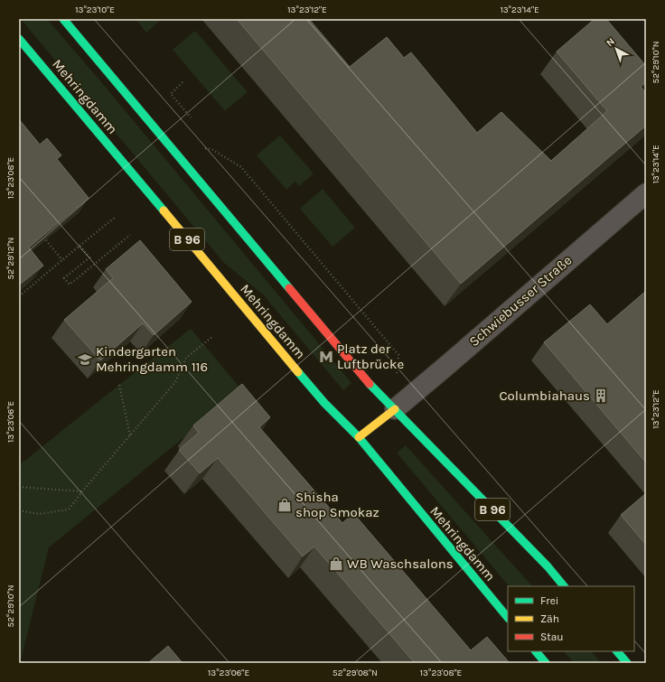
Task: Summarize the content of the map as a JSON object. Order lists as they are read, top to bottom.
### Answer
{
  "streets": {
    "main road": ["Mehringdamm", "B 96"],
    "street": ["Schwiebusser Straße"]
  },
  "crossings": [
    ["B 96", "Schwiebusser Straße"]
  ],
  "places": {
    "metro station": ["Platz der Luftbrücke"],
    "school or university": ["Kindergarten Mehringdamm 116"],
    "building": ["Columbiahaus"],
    "shop": ["Shisha shop Smokaz", "WB Waschsalons"]
  },
  "legend": ["Frei", "Zäh", "Stau"],
  "north": "top left",
  "coordinates": [
    "13°23'10\"E",
    "13°23'12\"E",
    "13°23'14\"E",
    "52°29'10\"N",
    "13°23'08\"E",
    "52°29'12\"N",
    "13°23'06\"E",
    "52°29'08\"N"
  ]
}
